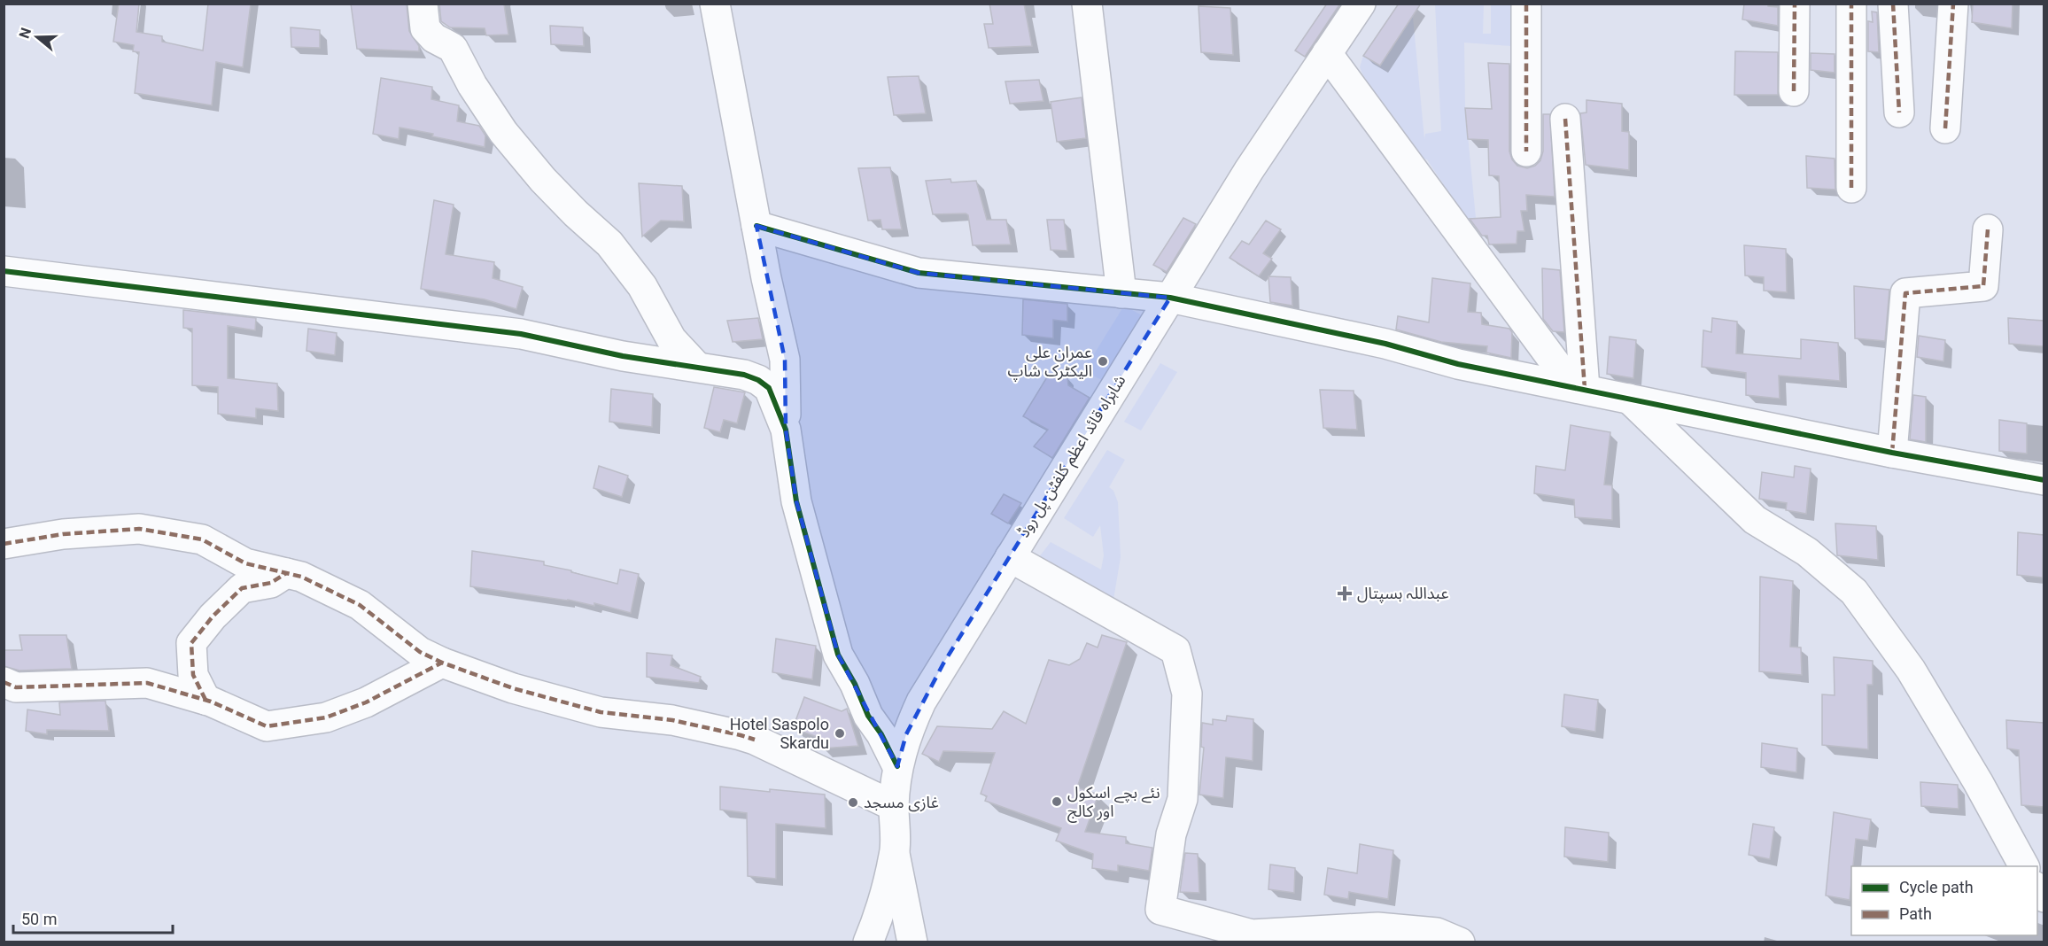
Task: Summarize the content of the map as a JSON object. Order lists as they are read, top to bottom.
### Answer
{
  "streets": {
    "main road": ["شاہراہ قائد اعظم کلفٹن پل روڈ"]
  },
  "places": {
    "other": [
      "عمران علی الیکٹرک شاپ",
      "Hotel Saspolo Skardu",
      "نئے بچے اسکول اور کالج",
      "غازی مسجد"
    ],
    "health": ["عبداللہ ہسپتال"]
  },
  "legend": ["Cycle path", "Path"],
  "scale_bar": "50 m",
  "north": "left"
}
